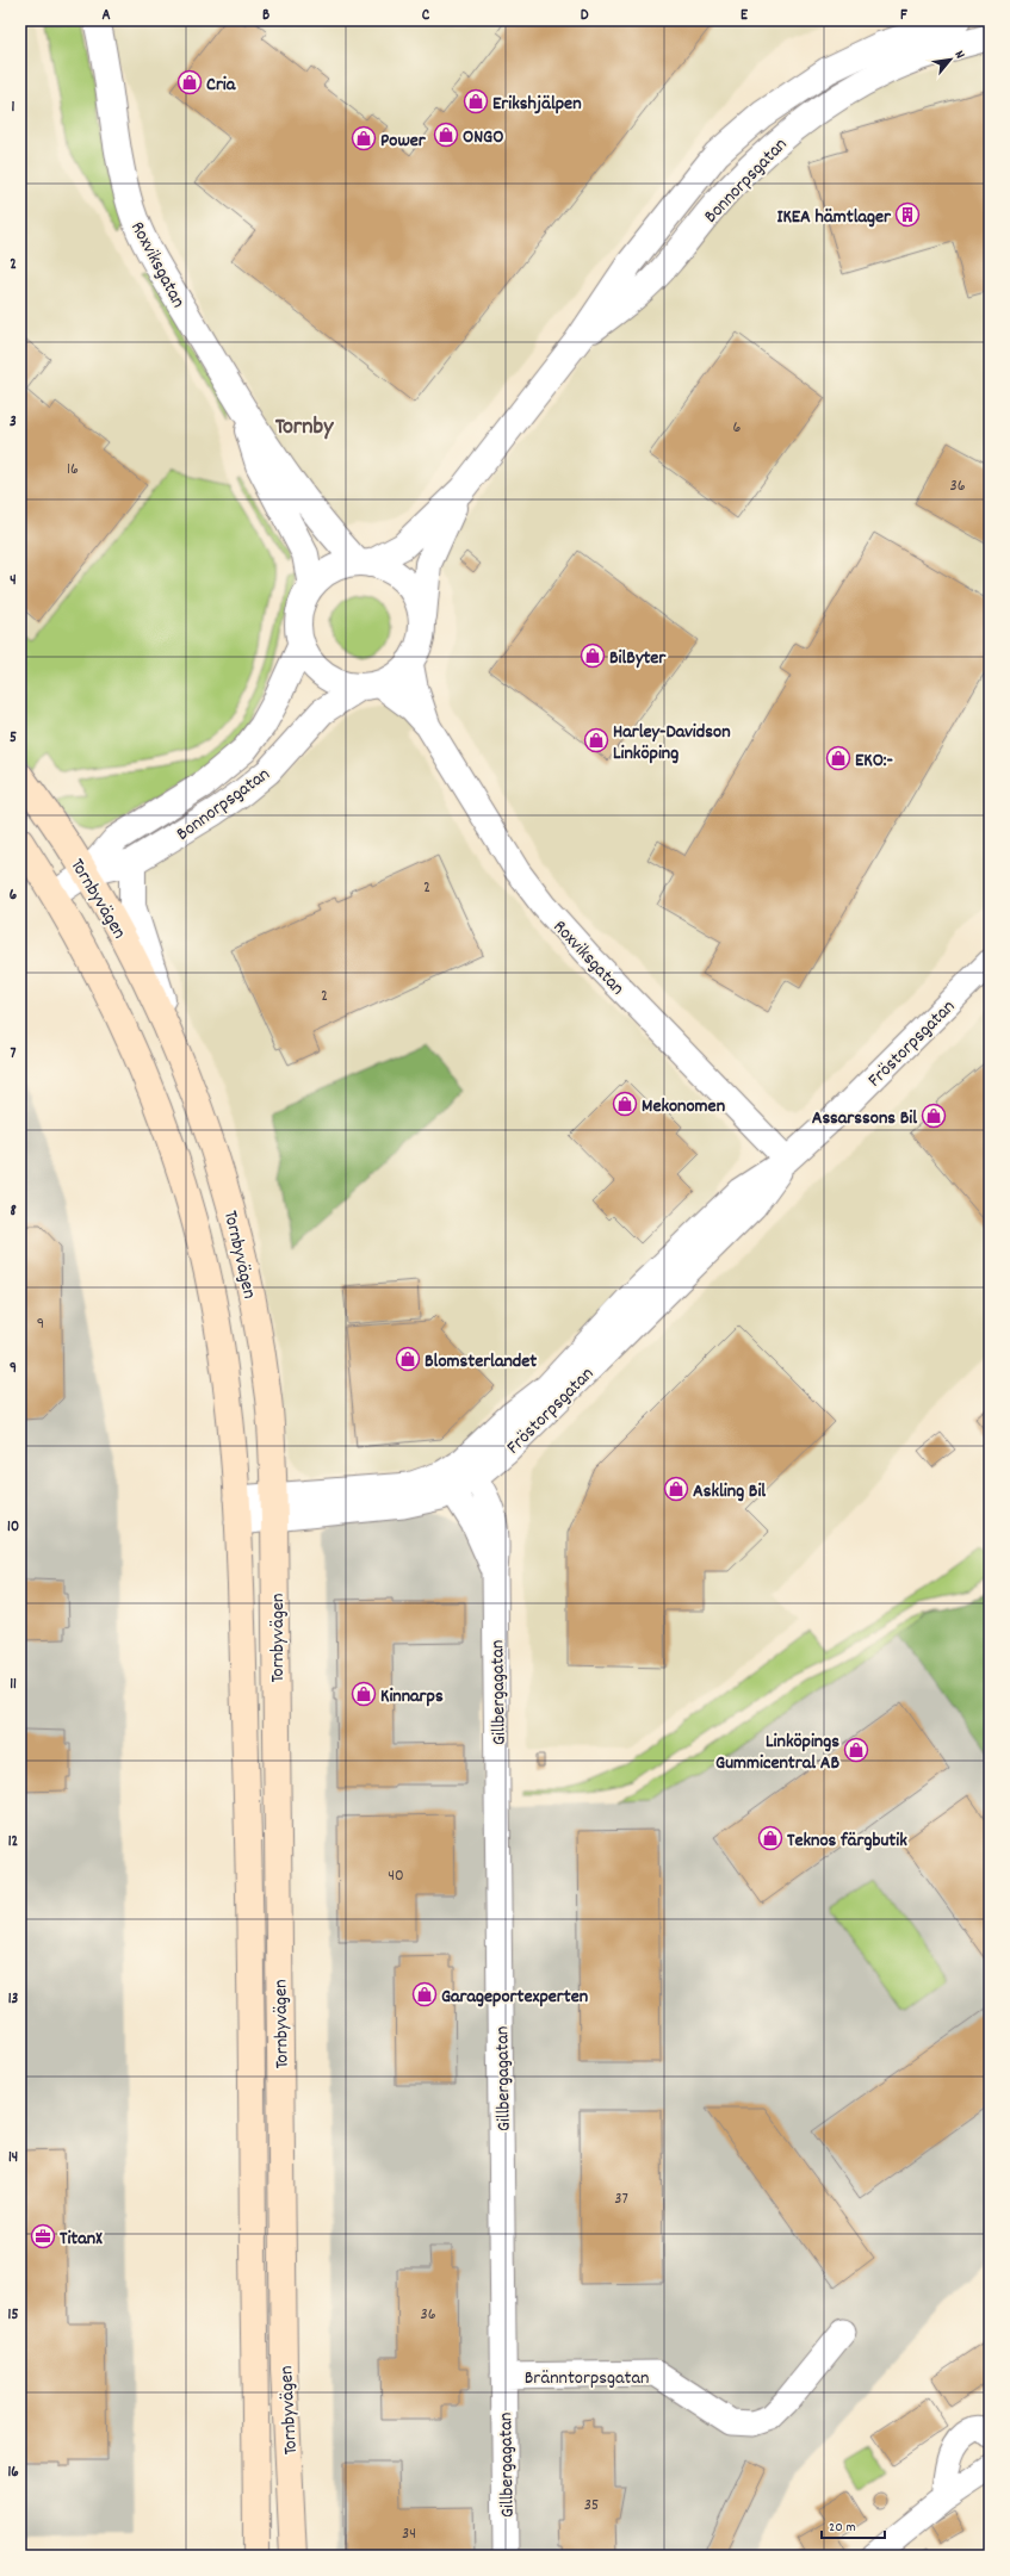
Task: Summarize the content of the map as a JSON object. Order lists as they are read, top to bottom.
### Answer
{
  "streets": {
    "main road": ["Tornbyvägen"],
    "street": [
      "Bonnorpsgatan",
      "Roxviksgatan",
      "Fröstorpsgatan",
      "Gillbergagatan",
      "Bränntorpsgatan"
    ]
  },
  "crossings": [
    ["Bonnorpsgatan", "Roxviksgatan"],
    ["Bonnorpsgatan", "Tornbyvägen"],
    ["Roxviksgatan", "Fröstorpsgatan"],
    ["Tornbyvägen", "Fröstorpsgatan"],
    ["Fröstorpsgatan", "Gillbergagatan"],
    ["Gillbergagatan", "Bränntorpsgatan"]
  ],
  "districts": ["Tornby"],
  "places": {
    "shop": [
      "Cria",
      "Erikshjälpen",
      "ONGO",
      "Power",
      "BilByter",
      "Harley-Davidson Linköping",
      "EKO:-",
      "Mekonomen",
      "Assarssons Bil",
      "Blomsterlandet",
      "Askling Bil",
      "Kinnarps",
      "Linköpings Gummicentral AB",
      "Teknos färgbutik",
      "Garageportexperten"
    ],
    "building": ["IKEA hämtlager"],
    "office": ["TitanX"]
  },
  "house_numbers": [
    "6",
    "16",
    "36",
    "2",
    "2",
    "9",
    "40",
    "37",
    "36",
    "35",
    "34"
  ],
  "scale_bar": "20 m",
  "north": "top right",
  "grid": {
    "columns": [
      "A",
      "B",
      "C",
      "D",
      "E",
      "F"
    ],
    "rows": [
      "1",
      "2",
      "3",
      "4",
      "5",
      "6",
      "7",
      "8",
      "9",
      "10",
      "11",
      "12",
      "13",
      "14",
      "15",
      "16"
    ]
  }
}
